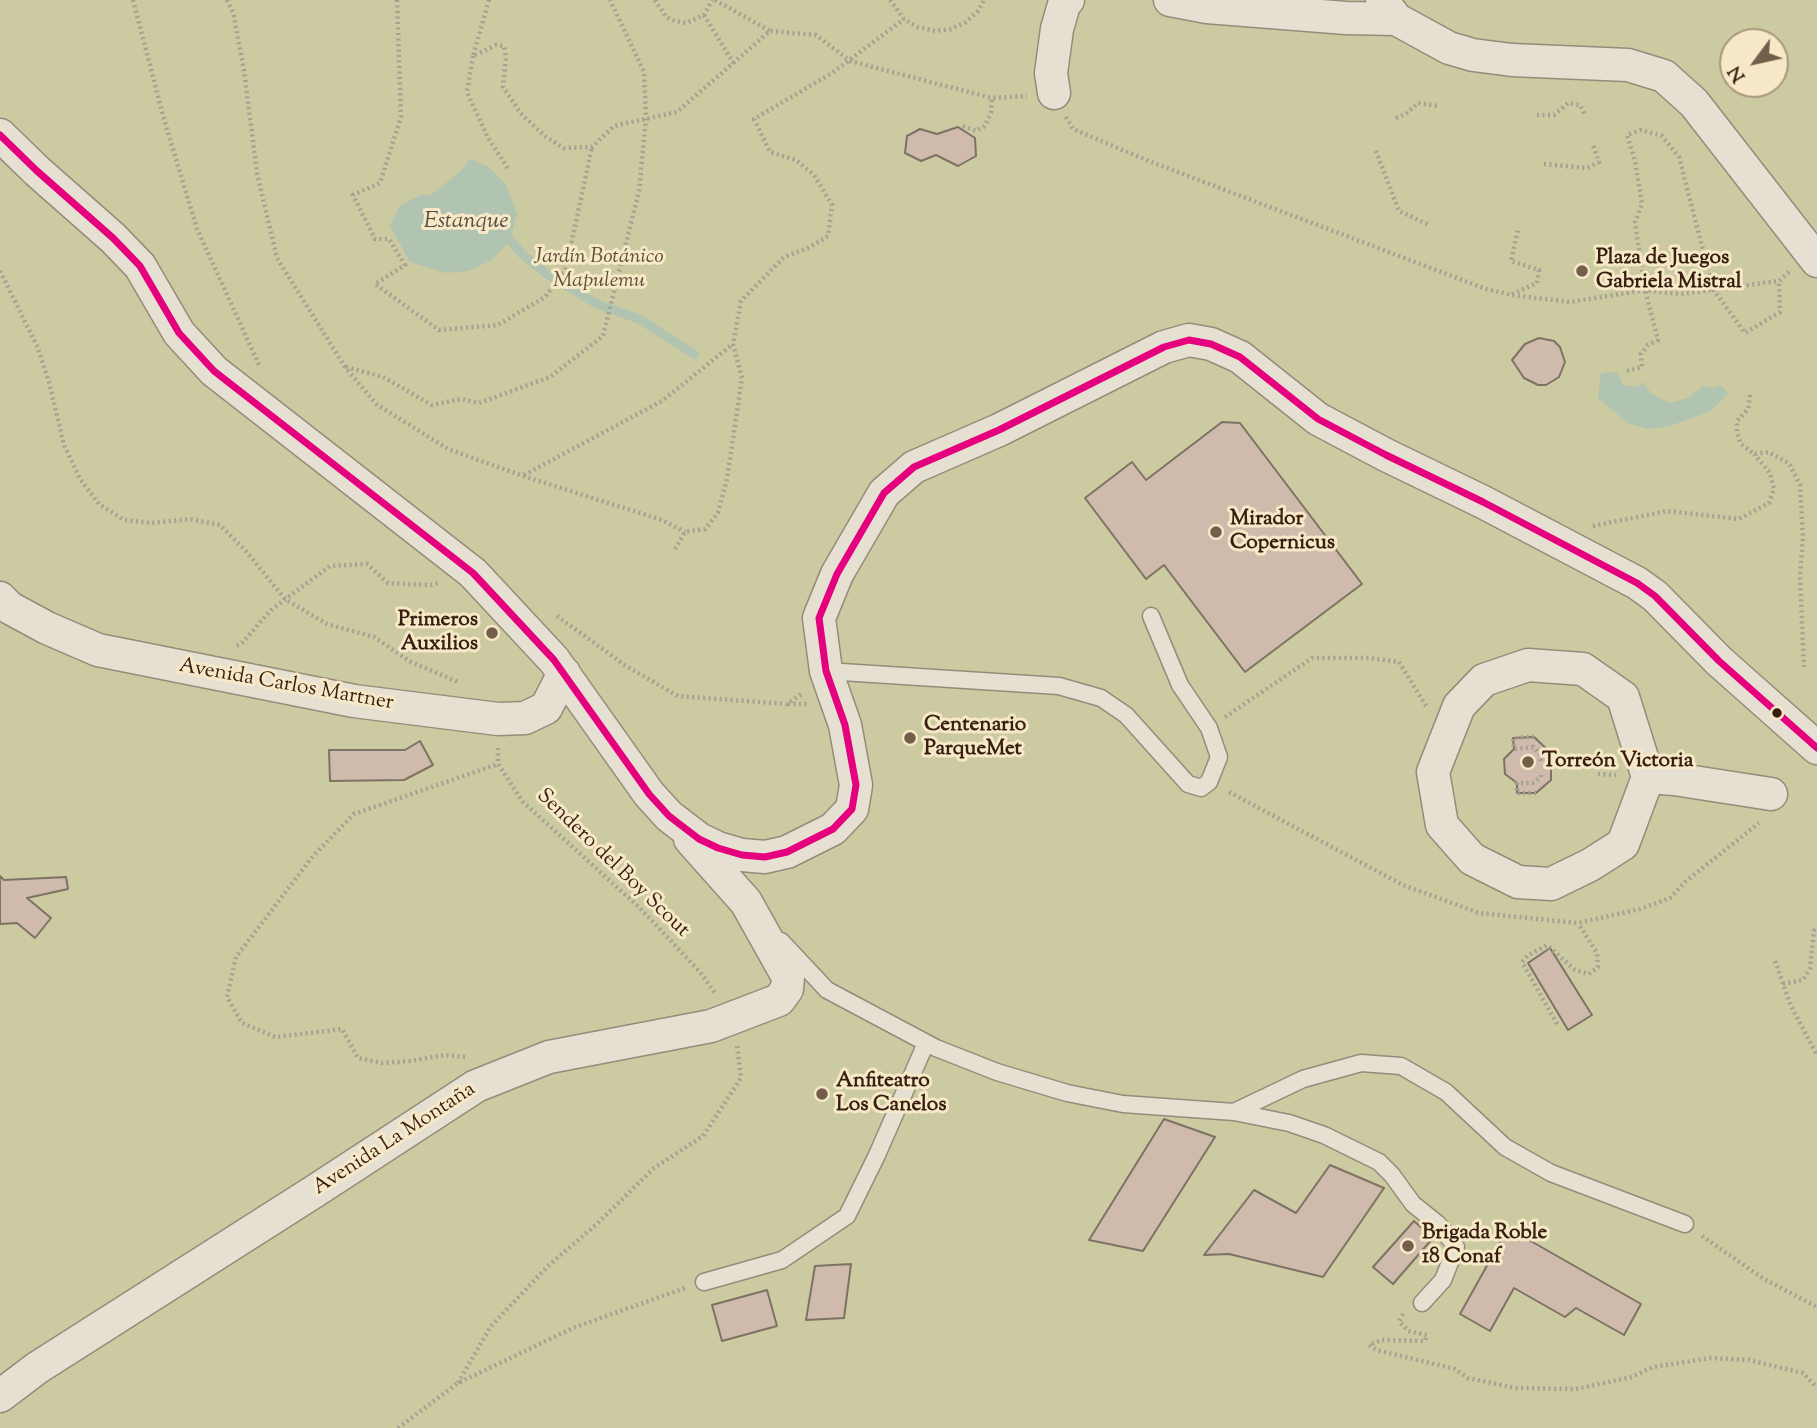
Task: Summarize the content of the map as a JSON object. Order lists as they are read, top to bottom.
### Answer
{
  "streets": {
    "street": ["Avenida Carlos Martner", "Avenida La Montaña"],
    "path": ["Sendero del Boy Scout"]
  },
  "crossings": [
    ["Sendero del Boy Scout", "Avenida La Montaña"]
  ],
  "water": ["Estanque"],
  "parks": ["Jardín Botánico Mapulemu"],
  "places": [
    "Plaza de Juegos Gabriela Mistral",
    "Mirador Copernicus",
    "Primeros Auxilios",
    "Centenario ParqueMet",
    "Torreón Victoria",
    "Anfiteatro Los Canelos",
    "Brigada Roble 18 Conaf"
  ],
  "north": "bottom left"
}
